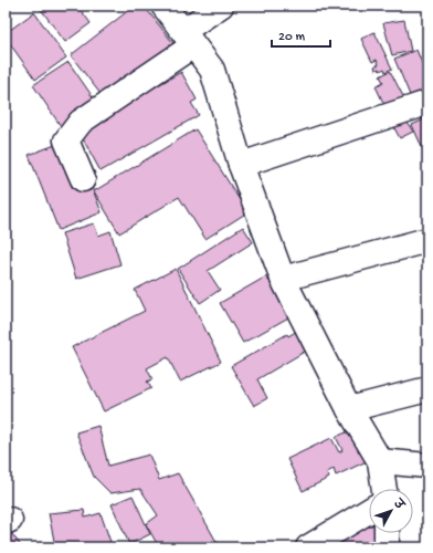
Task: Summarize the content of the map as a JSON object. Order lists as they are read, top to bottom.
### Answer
{
  "scale_bar": "20 m",
  "north": "top right"
}
